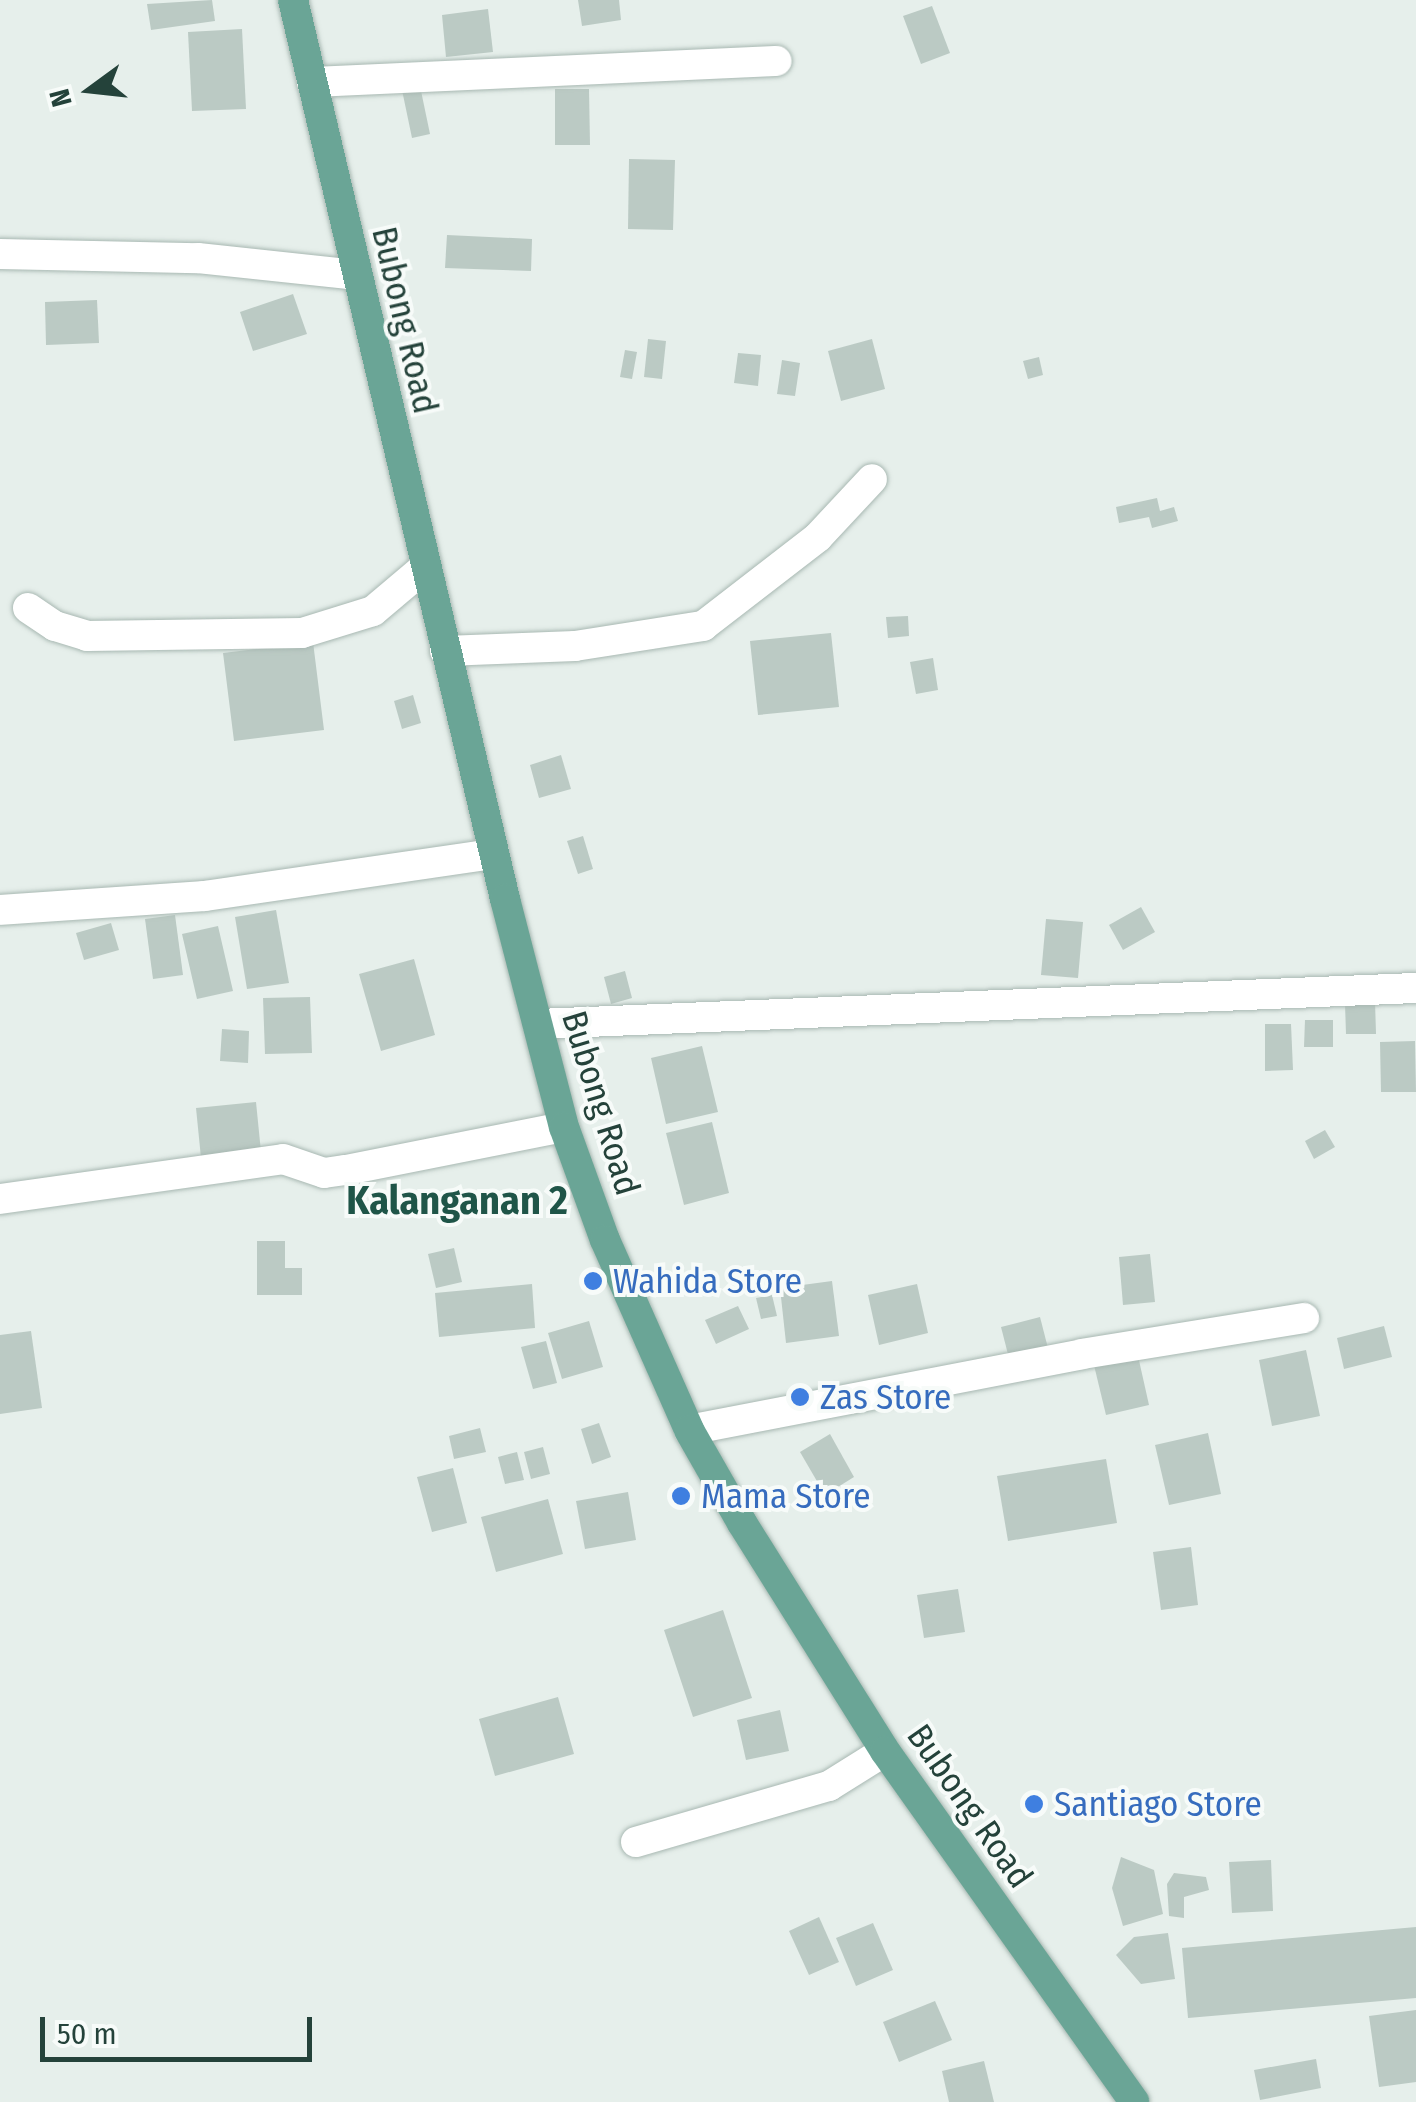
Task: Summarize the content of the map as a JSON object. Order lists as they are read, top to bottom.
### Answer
{
  "streets": {
    "main road": ["Bubong Road"]
  },
  "districts": ["Kalanganan 2"],
  "places": [
    "Wahida Store",
    "Zas Store",
    "Mama Store",
    "Santiago Store"
  ],
  "scale_bar": "50 m",
  "north": "left"
}
